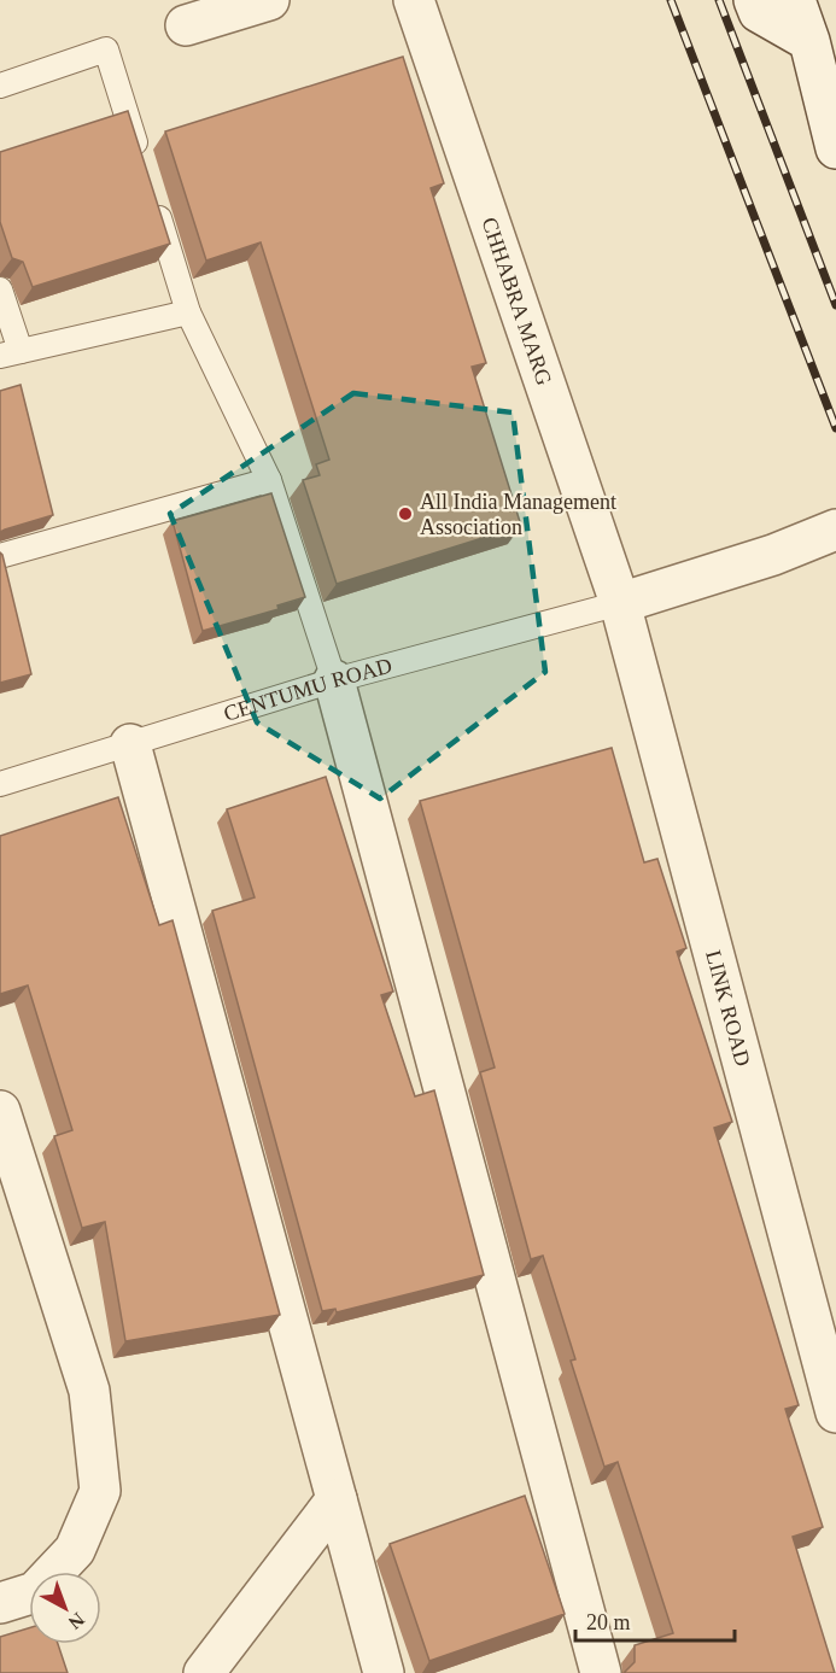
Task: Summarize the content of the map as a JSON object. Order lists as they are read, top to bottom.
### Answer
{
  "streets": {
    "street": ["CHHABRA MARG", "LINK ROAD"],
    "lane": ["CENTUMU ROAD"]
  },
  "crossings": [
    ["CHHABRA MARG", "CENTUMU ROAD"],
    ["CHHABRA MARG", "LINK ROAD"],
    ["CENTUMU ROAD", "LINK ROAD"]
  ],
  "places": ["All India Management Association"],
  "scale_bar": "20 m",
  "north": "bottom right"
}
